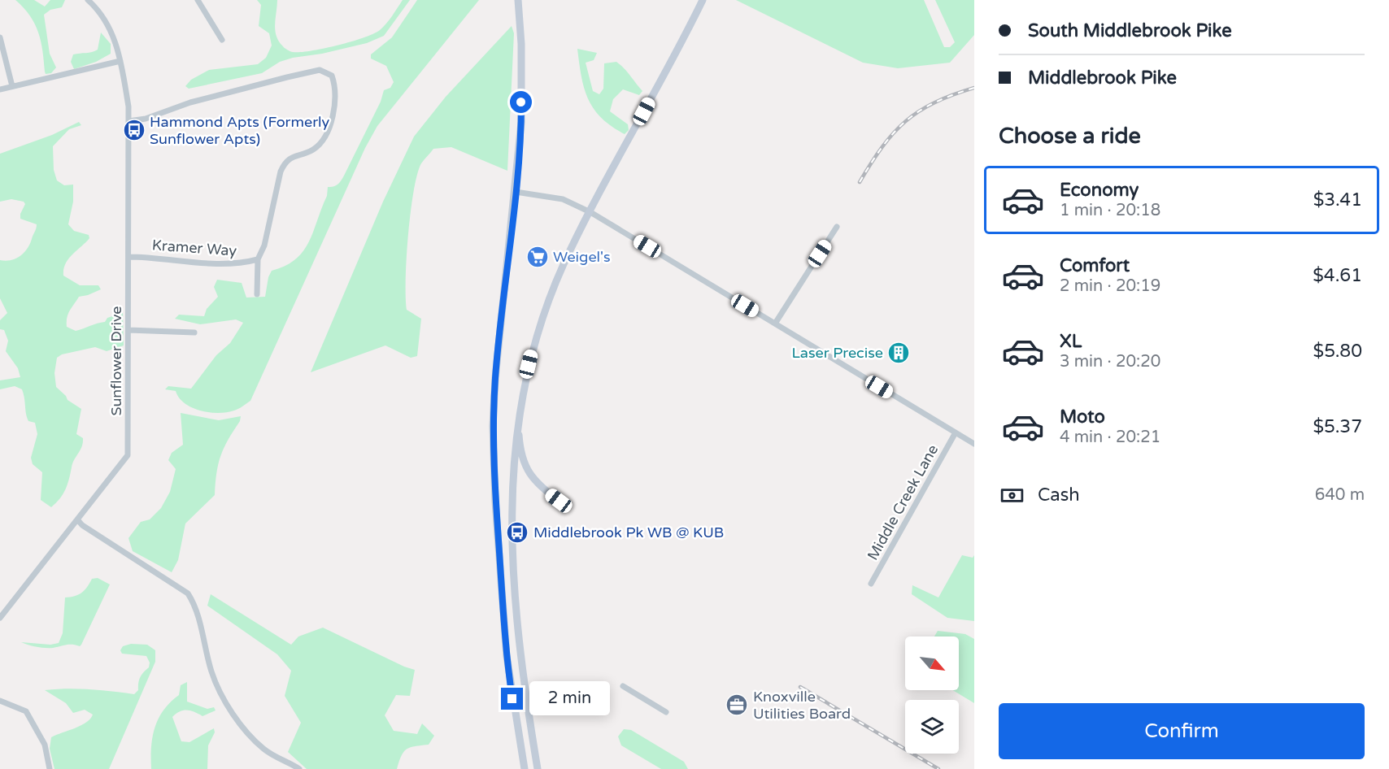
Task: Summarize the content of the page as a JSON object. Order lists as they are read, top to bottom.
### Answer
{
  "streets": {
    "street": ["Kramer Way", "Sunflower Drive", "Middle Creek Lane"]
  },
  "crossings": [
    ["Kramer Way", "Sunflower Drive"]
  ],
  "places": {
    "bus stop": ["Hammond Apts (Formerly Sunflower Apts)", "Middlebrook Pk WB @ KUB"],
    "supermarket": ["Weigel's"],
    "building": ["Laser Precise"],
    "office": ["Knoxville Utilities Board"]
  },
  "north": "bottom right",
  "page": {
    "banner": ["South Middlebrook Pike", "Middlebrook Pike"],
    "heading": "Choose a ride",
    "list": [
      {
        "name": "Economy",
        "note": "1 min · 20:18",
        "value": "$3.41"
      },
      {
        "name": "Comfort",
        "note": "2 min · 20:19",
        "value": "$4.61"
      },
      {
        "name": "XL",
        "note": "3 min · 20:20",
        "value": "$5.80"
      },
      {
        "name": "Moto",
        "note": "4 min · 20:21",
        "value": "$5.37"
      }
    ],
    "pay": ["Cash", "640 m"],
    "bubble": "2 min",
    "buttons": "Confirm"
  }
}
